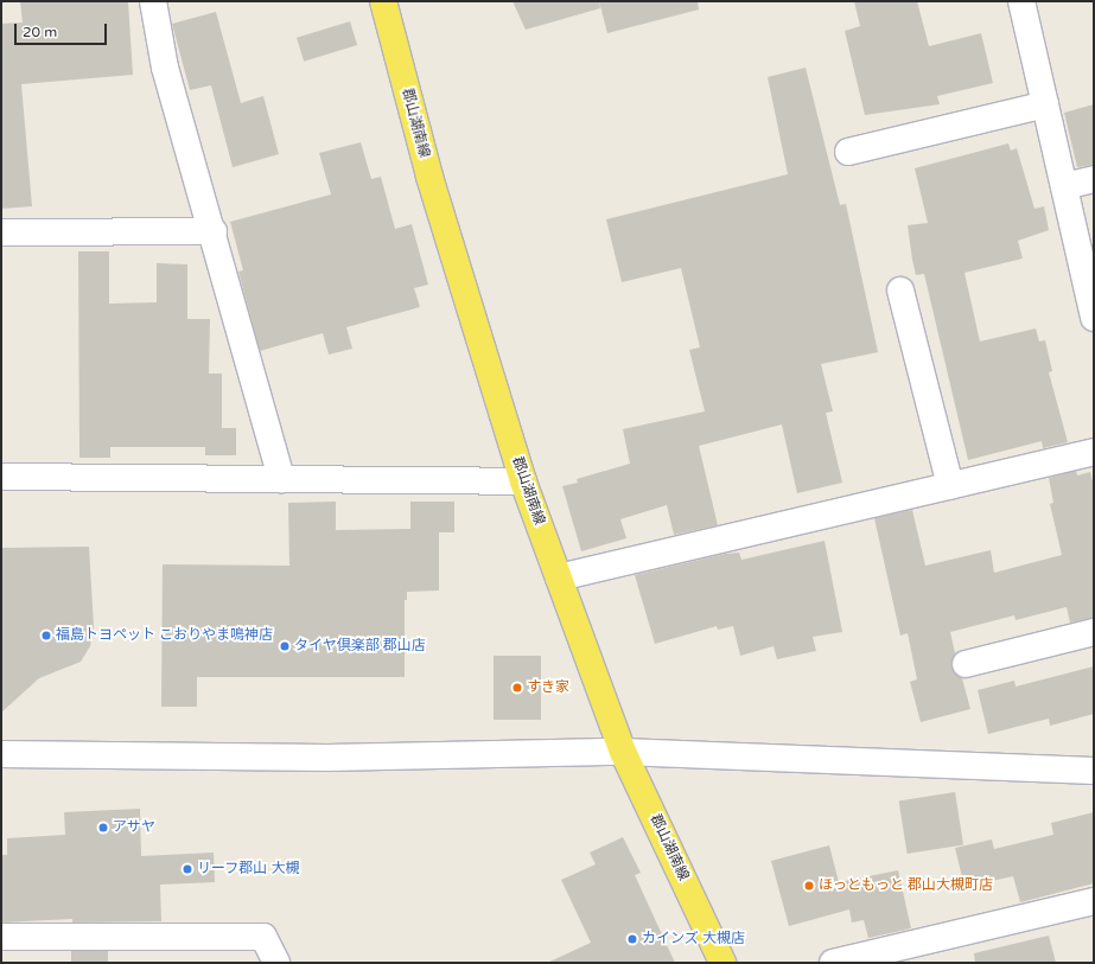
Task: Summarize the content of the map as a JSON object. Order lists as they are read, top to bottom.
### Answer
{
  "streets": {
    "main road": ["郡山湖南線"]
  },
  "places": [
    "福島トヨペット こおりやま鳴神店",
    "タイヤ倶楽部 郡山店",
    "すき家",
    "アサヤ",
    "リーフ郡山 大槻",
    "ほっともっと 郡山大槻町店",
    "カインズ 大槻店"
  ],
  "scale_bar": "20 m"
}
